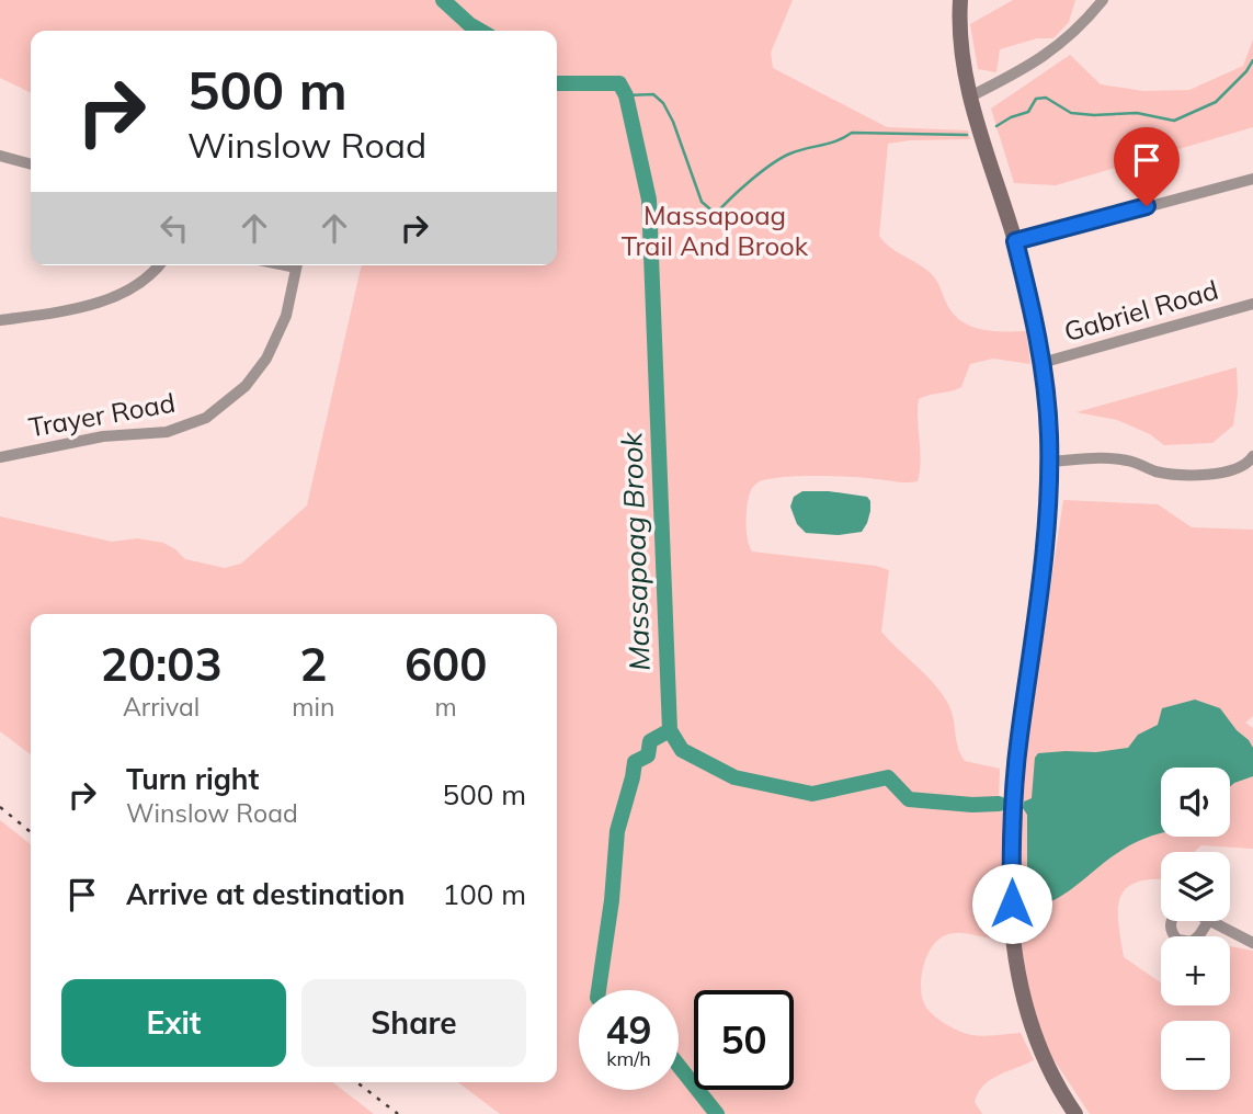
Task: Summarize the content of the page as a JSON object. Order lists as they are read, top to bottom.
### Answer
{
  "streets": {
    "street": ["Gabriel Road", "Trayer Road"]
  },
  "water": ["Massapoag Brook"],
  "parks": ["Massapoag Trail And Brook"],
  "page": {
    "turn": ["500 m", "Winslow Road"],
    "eta": [
      "20:03",
      "Arrival",
      "2",
      "min",
      "600",
      "m"
    ],
    "list": [
      {
        "name": "Turn right",
        "note": "Winslow Road",
        "value": "500 m"
      },
      {
        "name": "Arrive at destination",
        "value": "100 m"
      }
    ],
    "map_buttons": ["+", "−"],
    "buttons": ["Exit", "Share"],
    "speed": "49 km/h",
    "limit": "50"
  }
}
